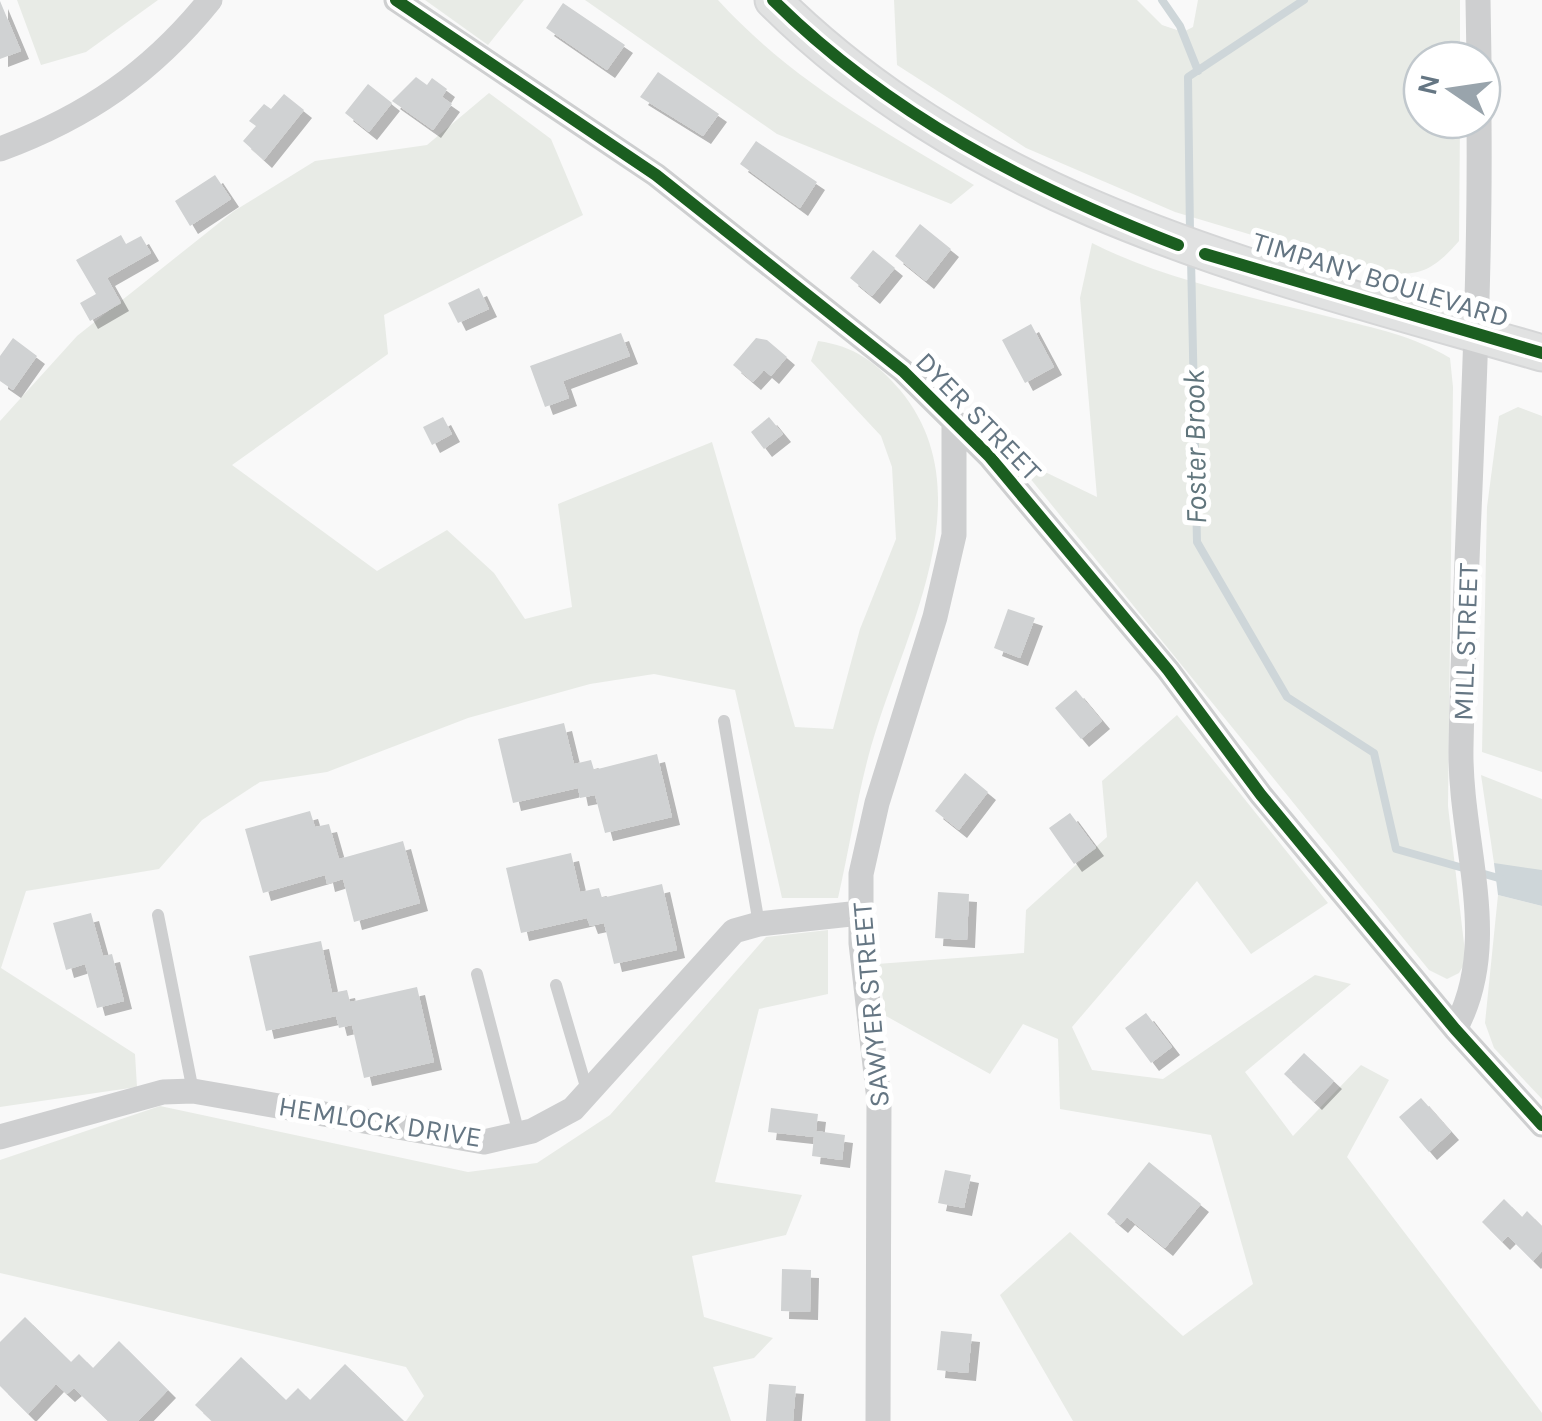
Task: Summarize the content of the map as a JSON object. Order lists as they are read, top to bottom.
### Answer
{
  "streets": {
    "main road": ["TIMPANY BOULEVARD"],
    "street": [
      "DYER STREET",
      "MILL STREET",
      "SAWYER STREET",
      "HEMLOCK DRIVE"
    ]
  },
  "crossings": [
    ["TIMPANY BOULEVARD", "MILL STREET"],
    ["DYER STREET", "MILL STREET"],
    ["DYER STREET", "SAWYER STREET"],
    ["SAWYER STREET", "HEMLOCK DRIVE"]
  ],
  "water": ["Foster Brook"],
  "north": "left"
}
